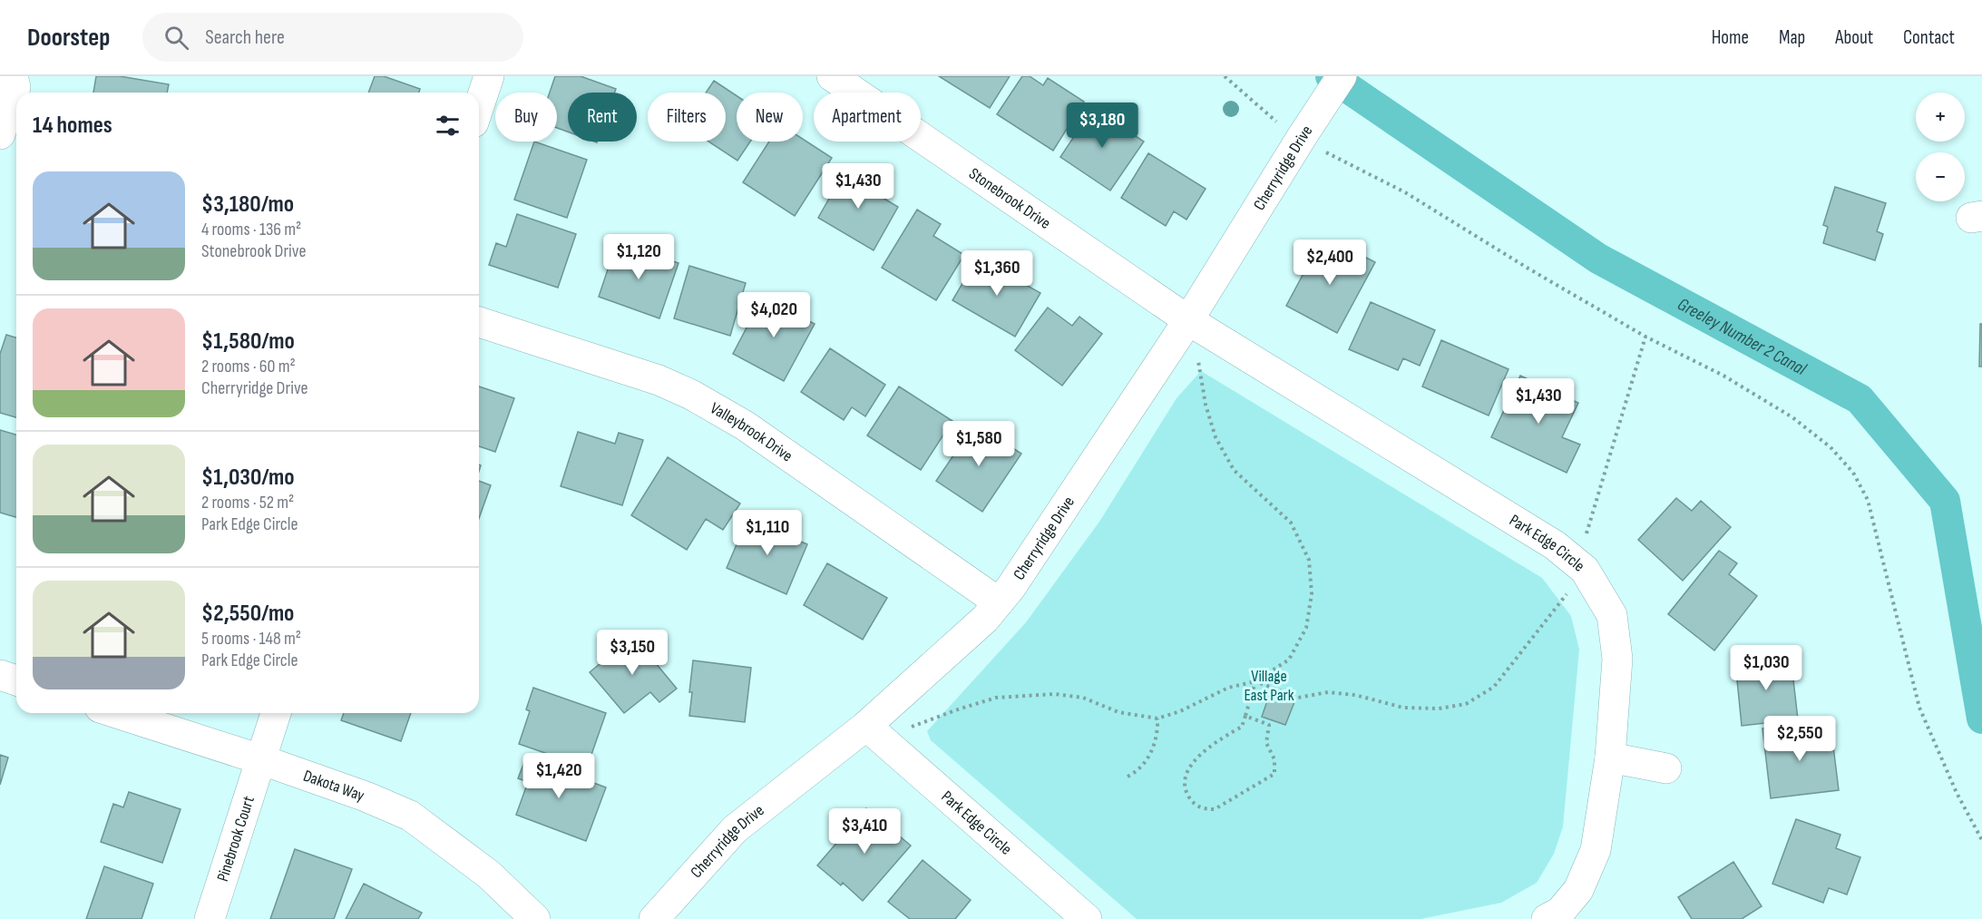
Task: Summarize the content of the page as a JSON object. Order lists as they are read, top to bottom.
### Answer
{
  "streets": {
    "street": [
      "Cherryridge Drive",
      "Stonebrook Drive",
      "Valleybrook Drive",
      "Park Edge Circle",
      "Dakota Way",
      "Pinebrook Court"
    ]
  },
  "crossings": [
    ["Cherryridge Drive", "Stonebrook Drive"],
    ["Cherryridge Drive", "Valleybrook Drive"],
    ["Cherryridge Drive", "Park Edge Circle"],
    ["Stonebrook Drive", "Park Edge Circle"],
    ["Dakota Way", "Pinebrook Court"]
  ],
  "water": ["Greeley Number 2 Canal"],
  "parks": ["Village East Park"],
  "page": {
    "header": "Doorstep",
    "search": "Search here",
    "nav": [
      "Home",
      "Map",
      "About",
      "Contact"
    ],
    "map_buttons": ["+", "−"],
    "chip": [
      "Buy",
      "Rent",
      "Filters",
      "New",
      "Apartment"
    ],
    "heading": "14 homes",
    "price": [
      "$3,180",
      "$1,430",
      "$1,120",
      "$2,400",
      "$1,360",
      "$4,020",
      "$1,430",
      "$1,580",
      "$1,110",
      "$3,150",
      "$1,030",
      "$2,550",
      "$1,420",
      "$3,410"
    ],
    "list": [
      {
        "name": "$3,180/mo",
        "note": "4 rooms · 136 m² · Stonebrook Drive"
      },
      {
        "name": "$1,580/mo",
        "note": "2 rooms · 60 m² · Cherryridge Drive"
      },
      {
        "name": "$1,030/mo",
        "note": "2 rooms · 52 m² · Park Edge Circle"
      },
      {
        "name": "$2,550/mo",
        "note": "5 rooms · 148 m² · Park Edge Circle"
      }
    ]
  }
}
